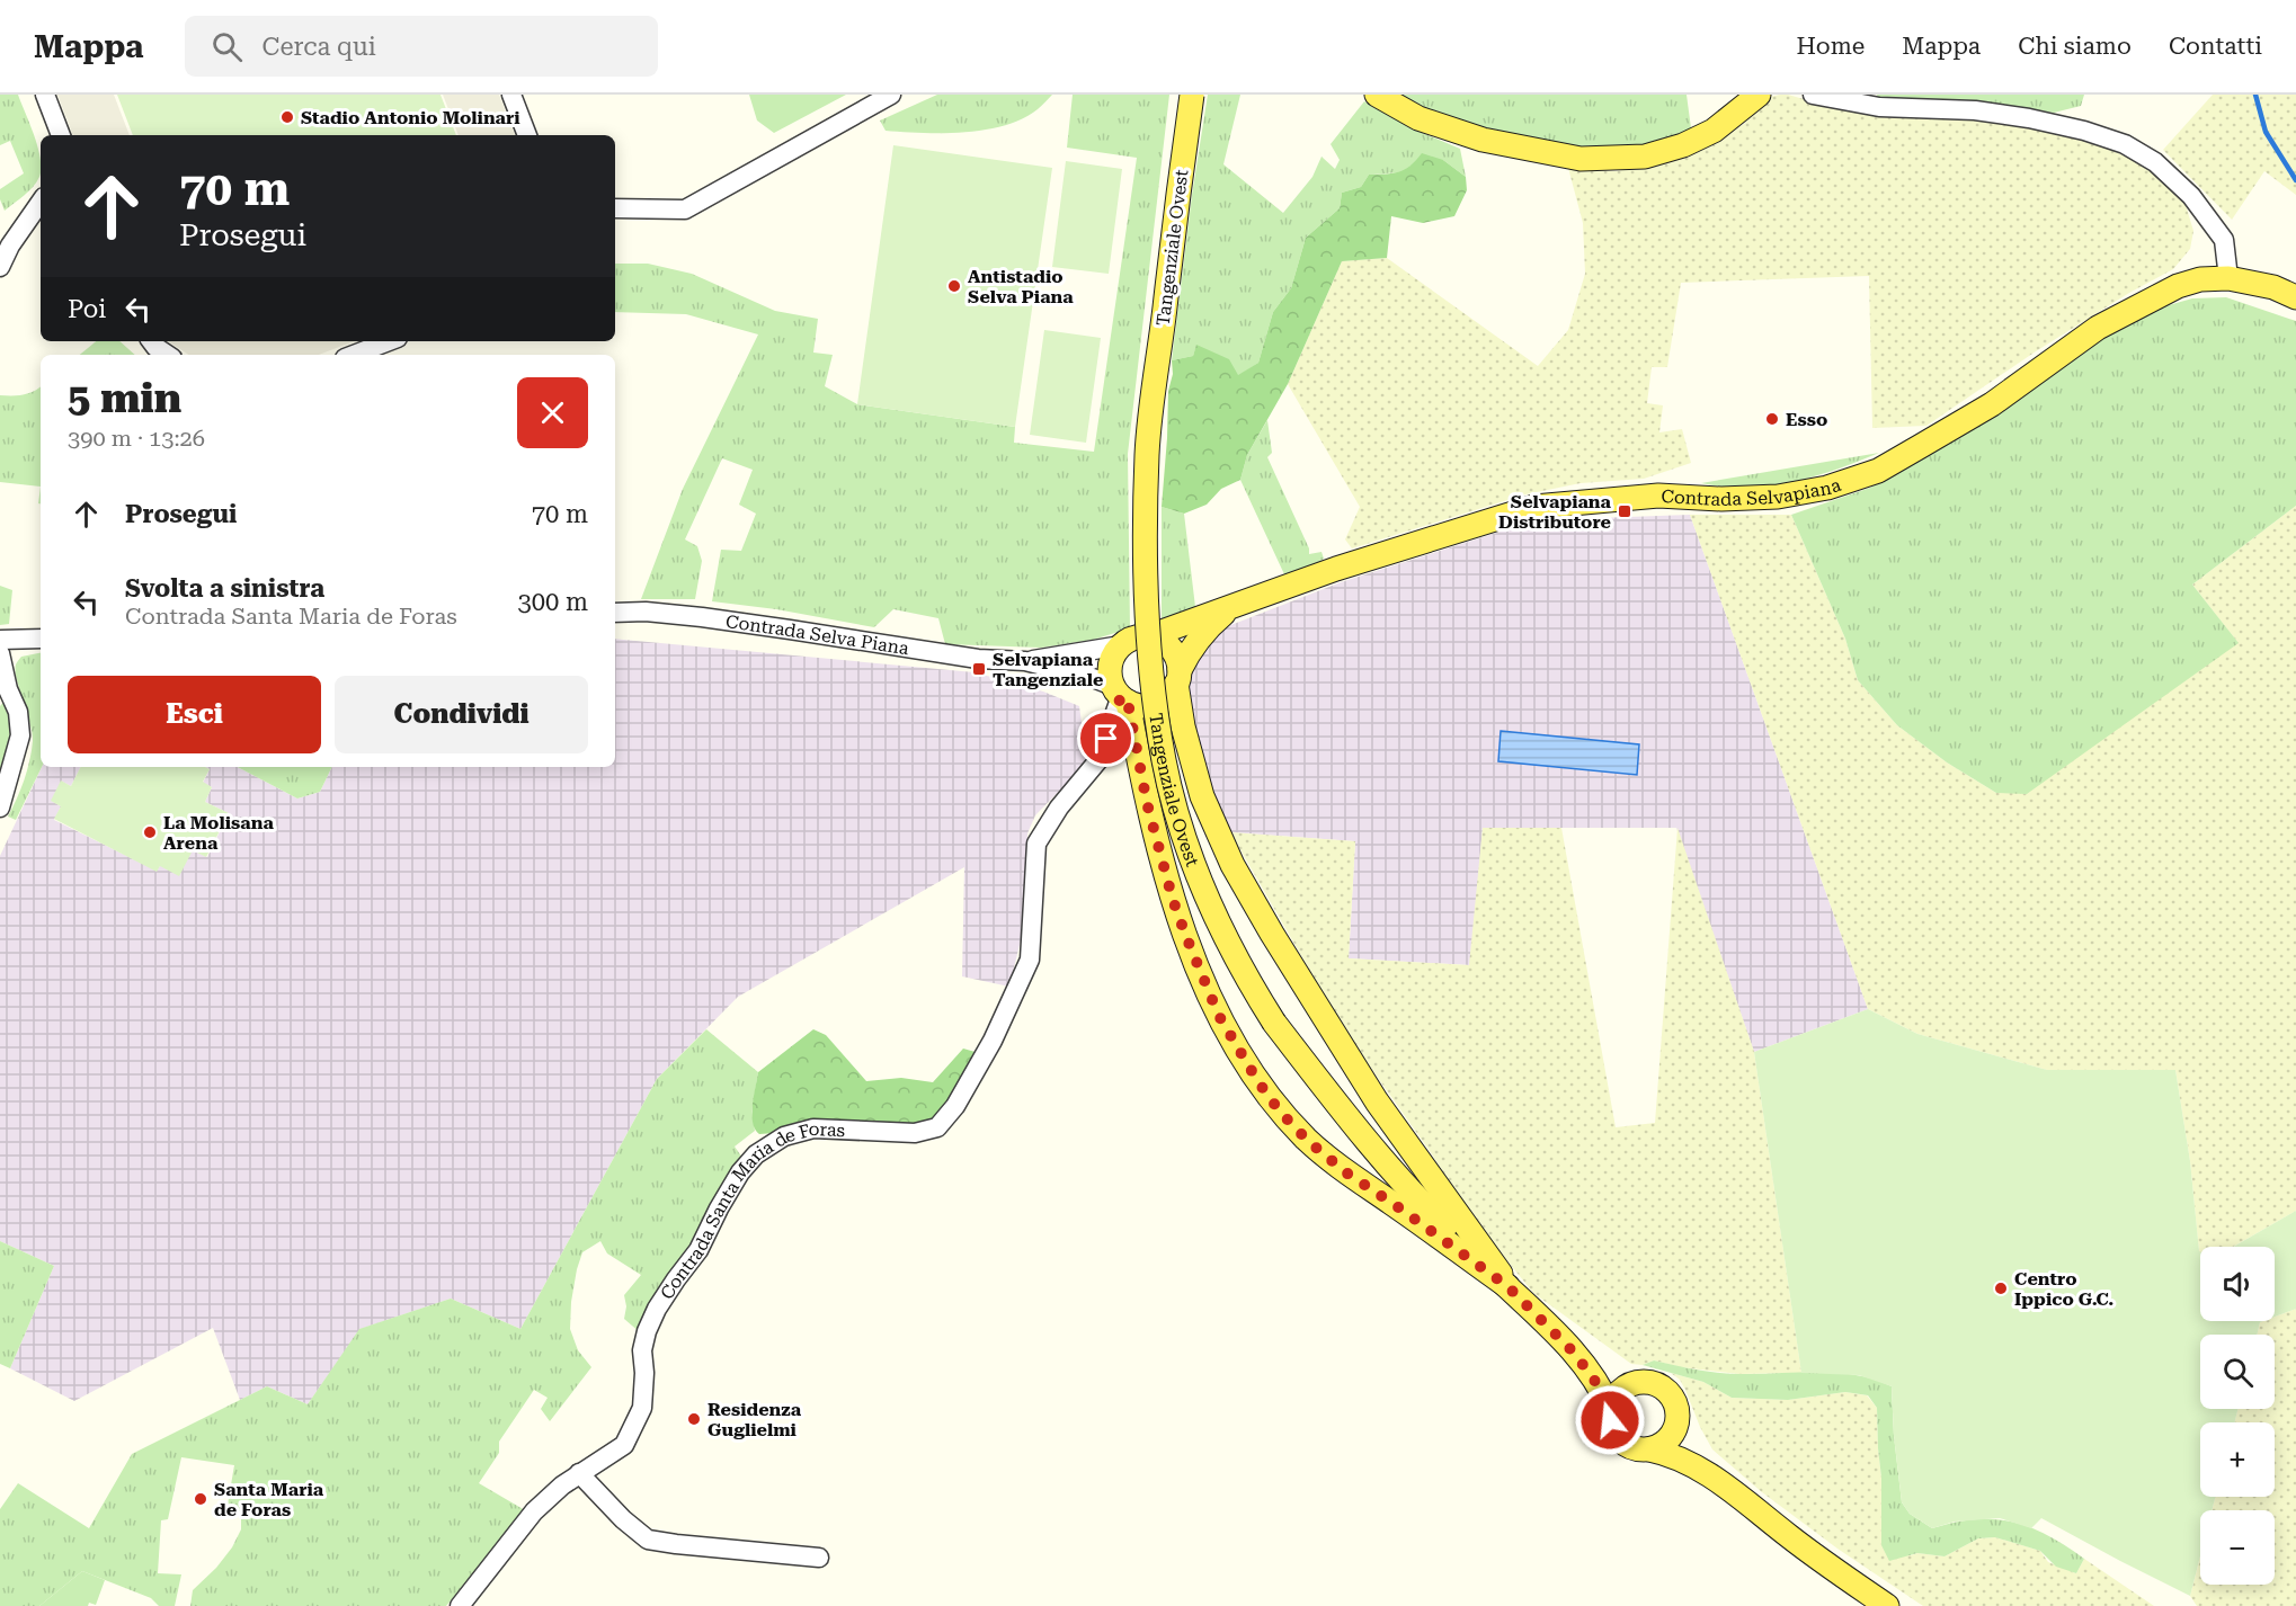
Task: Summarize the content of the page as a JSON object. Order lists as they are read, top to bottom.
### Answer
{
  "streets": {
    "main road": ["Tangenziale Ovest", "Contrada Selvapiana"],
    "street": ["Contrada Selva Piana", "Contrada Santa Maria de Foras"]
  },
  "crossings": [
    ["Contrada Selvapiana", "Contrada Santa Maria de Foras"]
  ],
  "places": {
    "other": [
      "Stadio Antonio Molinari",
      "Antistadio Selva Piana",
      "Esso",
      "La Molisana Arena",
      "Centro Ippico G.C.",
      "Residenza Guglielmi",
      "Santa Maria de Foras"
    ],
    "transit": ["Selvapiana Distributore", "Selvapiana Tangenziale"]
  },
  "page": {
    "header": "Mappa",
    "search": "Cerca qui",
    "nav": [
      "Home",
      "Mappa",
      "Chi siamo",
      "Contatti"
    ],
    "turn": ["70 m", "Prosegui"],
    "then": "Poi",
    "heading": ["5 min", "390 m · 13:26"],
    "list": [
      {
        "name": "Prosegui",
        "value": "70 m"
      },
      {
        "name": "Svolta a sinistra",
        "note": "Contrada Santa Maria de Foras",
        "value": "300 m"
      }
    ],
    "buttons": ["Esci", "Condividi"],
    "map_buttons": ["+", "−"]
  }
}
